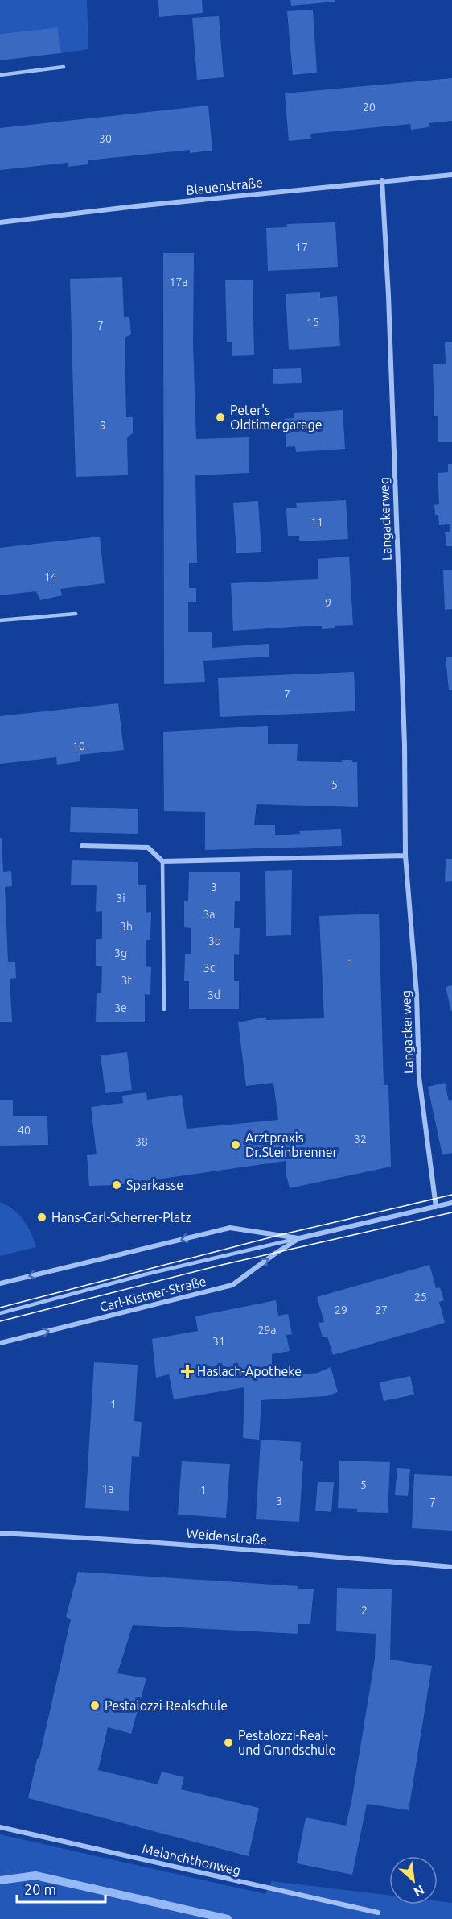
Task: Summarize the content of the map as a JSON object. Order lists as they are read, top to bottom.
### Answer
{
  "streets": {
    "street": [
      "Blauenstraße",
      "Langackerweg",
      "Carl-Kistner-Straße",
      "Weidenstraße",
      "Melanchthonweg"
    ]
  },
  "crossings": [
    ["Blauenstraße", "Langackerweg"],
    ["Langackerweg", "Carl-Kistner-Straße"]
  ],
  "places": {
    "other": [
      "Peter's Oldtimergarage",
      "Arztpraxis Dr.Steinbrenner",
      "Sparkasse",
      "Hans-Carl-Scherrer-Platz",
      "Pestalozzi-Realschule",
      "Pestalozzi-Real- und Grundschule"
    ],
    "health": ["Haslach-Apotheke"]
  },
  "house_numbers": [
    "20",
    "30",
    "17",
    "17a",
    "15",
    "7",
    "9",
    "11",
    "14",
    "9",
    "7",
    "10",
    "5",
    "3",
    "3i",
    "3a",
    "3h",
    "3b",
    "3g",
    "1",
    "3c",
    "3f",
    "3d",
    "3e",
    "40",
    "32",
    "38",
    "25",
    "29",
    "27",
    "29a",
    "31",
    "1",
    "5",
    "1a",
    "1",
    "3",
    "7",
    "2"
  ],
  "scale_bar": "20 m",
  "north": "bottom right"
}
